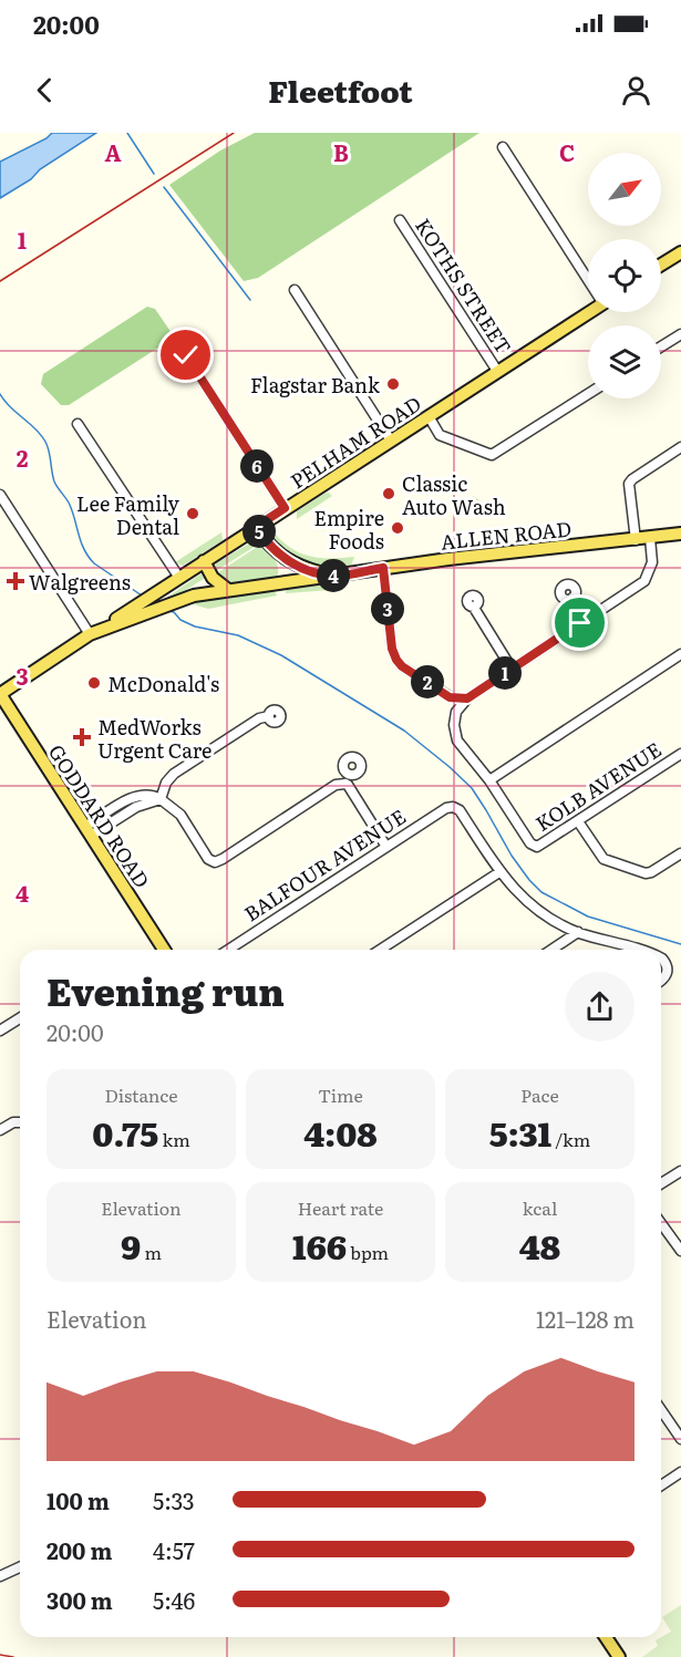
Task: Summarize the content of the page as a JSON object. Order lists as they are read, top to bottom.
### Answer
{
  "streets": {
    "main road": ["PELHAM ROAD", "ALLEN ROAD", "GODDARD ROAD"],
    "street": ["KOTHS STREET", "KOLB AVENUE", "BALFOUR AVENUE"]
  },
  "crossings": [
    ["KOTHS STREET", "PELHAM ROAD"],
    ["PELHAM ROAD", "ALLEN ROAD"],
    ["ALLEN ROAD", "GODDARD ROAD"]
  ],
  "places": {
    "other": [
      "Flagstar Bank",
      "Classic Auto Wash",
      "Lee Family Dental",
      "Empire Foods",
      "McDonald's"
    ],
    "health": ["Walgreens", "MedWorks Urgent Care"]
  },
  "north": "top right",
  "page": {
    "status": "20:00",
    "header": "Fleetfoot",
    "pins": [
      "6",
      "5",
      "4",
      "3",
      "1",
      "2"
    ],
    "heading": ["Evening run", "20:00"],
    "stats": [
      ["Distance", "0.75 km"],
      ["Time", "4:08"],
      ["Pace", "5:31 /km"],
      ["Elevation", "9 m"],
      ["Heart rate", "166 bpm"],
      ["kcal", "48"]
    ],
    "chart": ["Elevation", "121–128 m"],
    "list": [
      {
        "name": "100 m",
        "note": "5:33"
      },
      {
        "name": "200 m",
        "note": "4:57"
      },
      {
        "name": "300 m",
        "note": "5:46"
      }
    ]
  },
  "grid": {
    "columns": ["A", "B", "C"],
    "rows": [
      "1",
      "2",
      "3",
      "4"
    ]
  }
}
